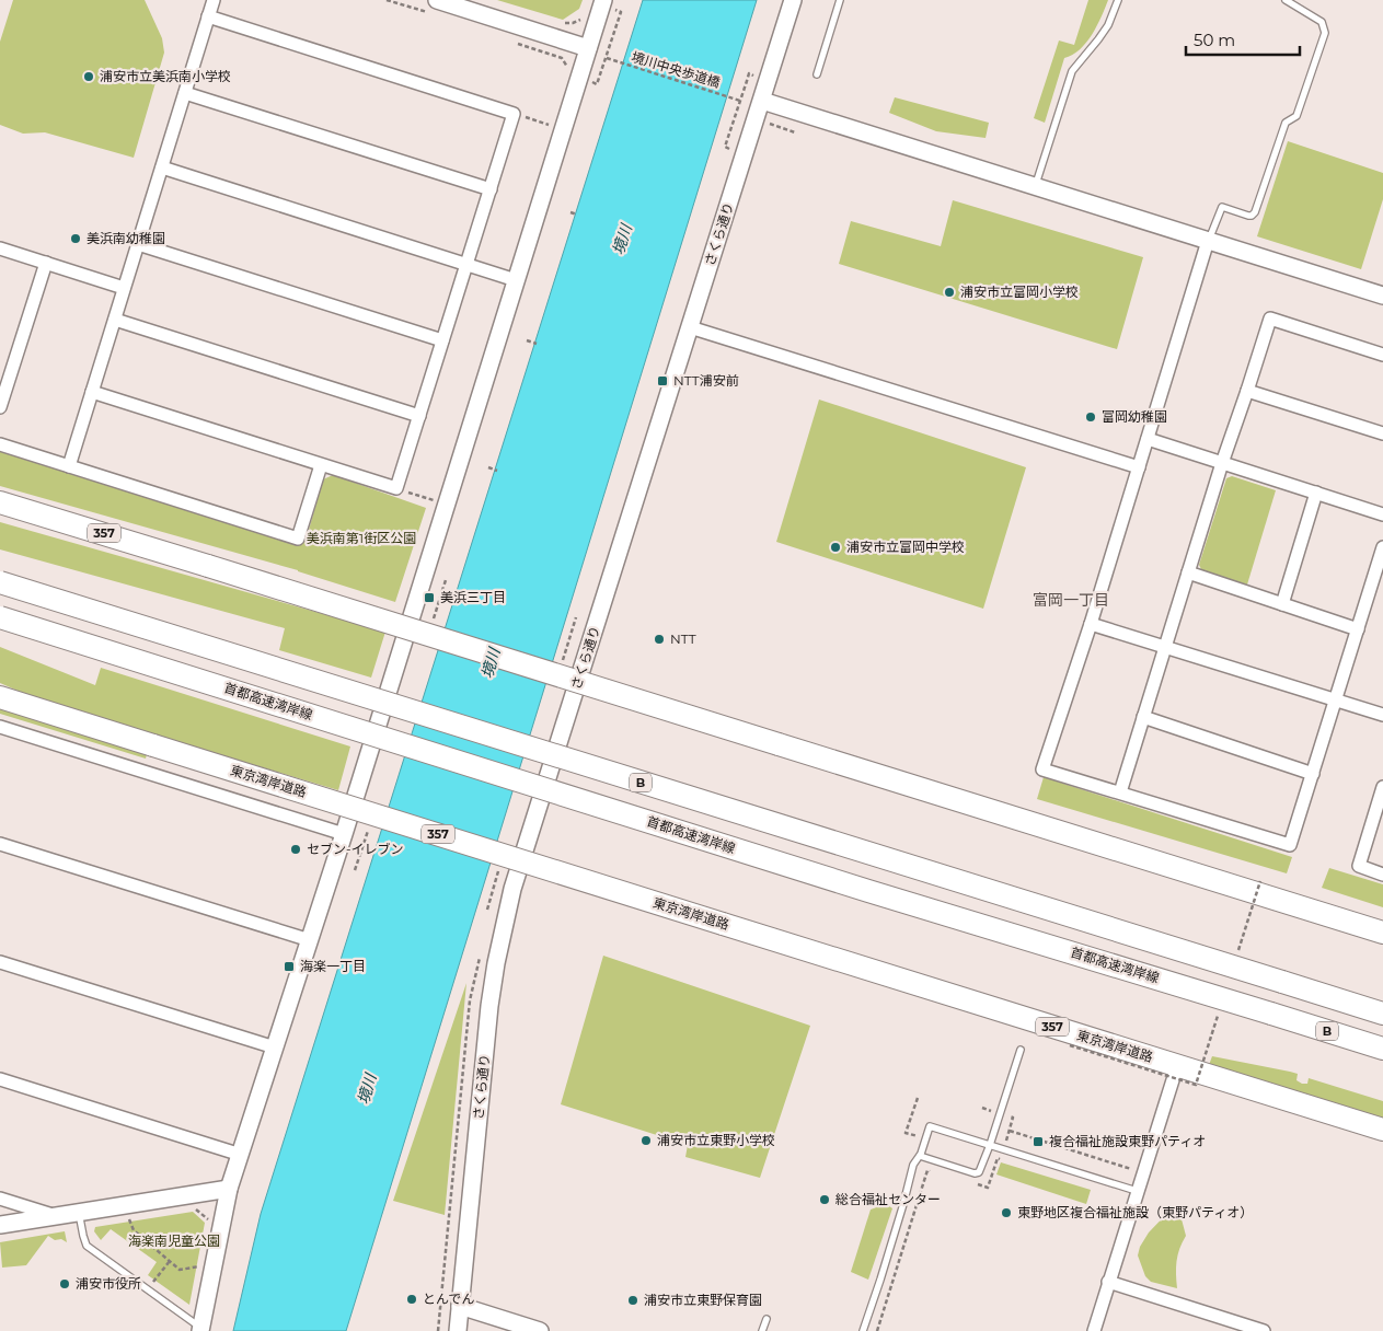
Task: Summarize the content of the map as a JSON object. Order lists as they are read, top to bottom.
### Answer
{
  "streets": {
    "highway": [
      "357",
      "首都高速湾岸線",
      "東京湾岸道路",
      "B"
    ],
    "street": ["さくら通り"],
    "path": ["境川中央歩道橋"]
  },
  "districts": ["富岡一丁目"],
  "water": ["境川"],
  "parks": ["美浜南第1街区公園", "海楽南児童公園"],
  "places": {
    "other": [
      "浦安市立美浜南小学校",
      "美浜南幼稚園",
      "浦安市立富岡小学校",
      "富岡幼稚園",
      "浦安市立富岡中学校",
      "NTT",
      "セブン-イレブン",
      "浦安市立東野小学校",
      "総合福祉センター",
      "東野地区複合福祉施設（東野パティオ）",
      "浦安市役所",
      "とんでん",
      "浦安市立東野保育園"
    ],
    "transit": [
      "NTT浦安前",
      "美浜三丁目",
      "海楽一丁目",
      "複合福祉施設東野パティオ"
    ]
  },
  "scale_bar": "50 m"
}
